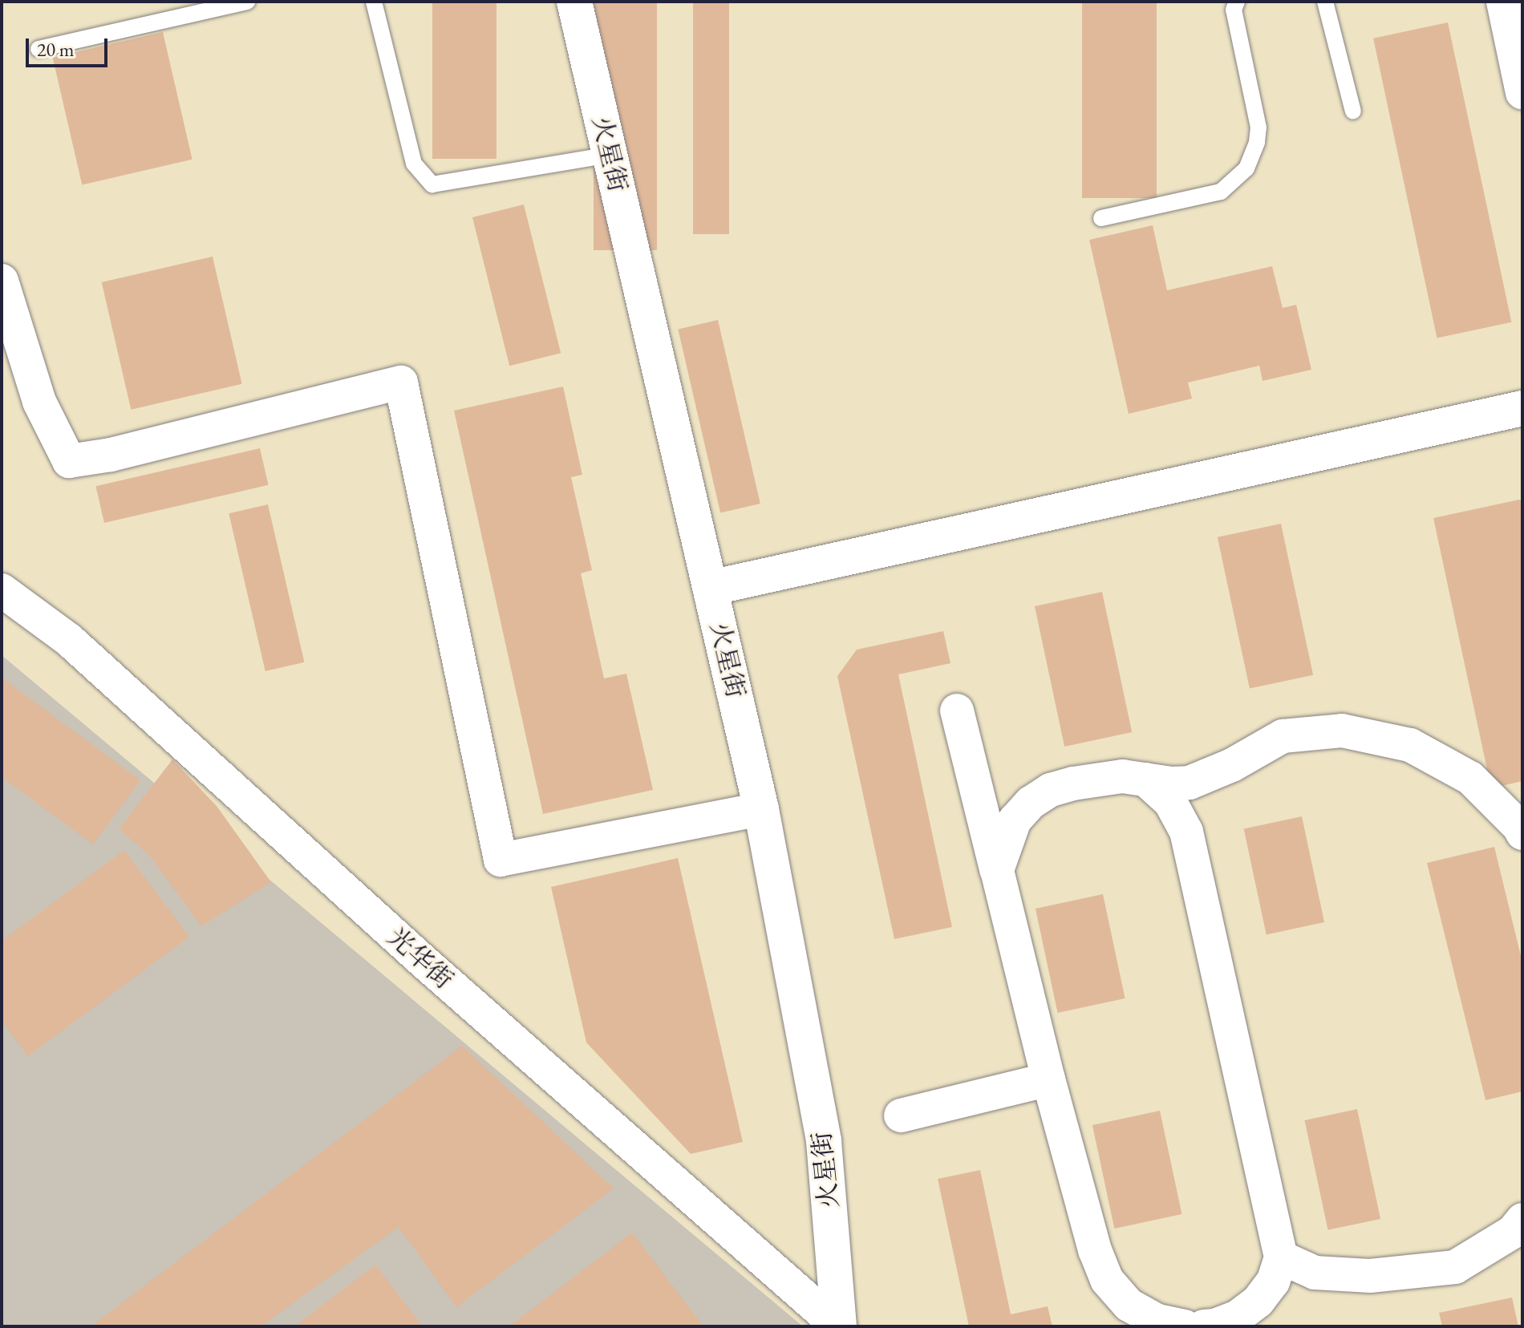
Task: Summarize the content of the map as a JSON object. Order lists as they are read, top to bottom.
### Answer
{
  "streets": {
    "street": ["火星街", "光华街"]
  },
  "crossings": [
    ["火星街", "光华街"]
  ],
  "scale_bar": "20 m"
}
